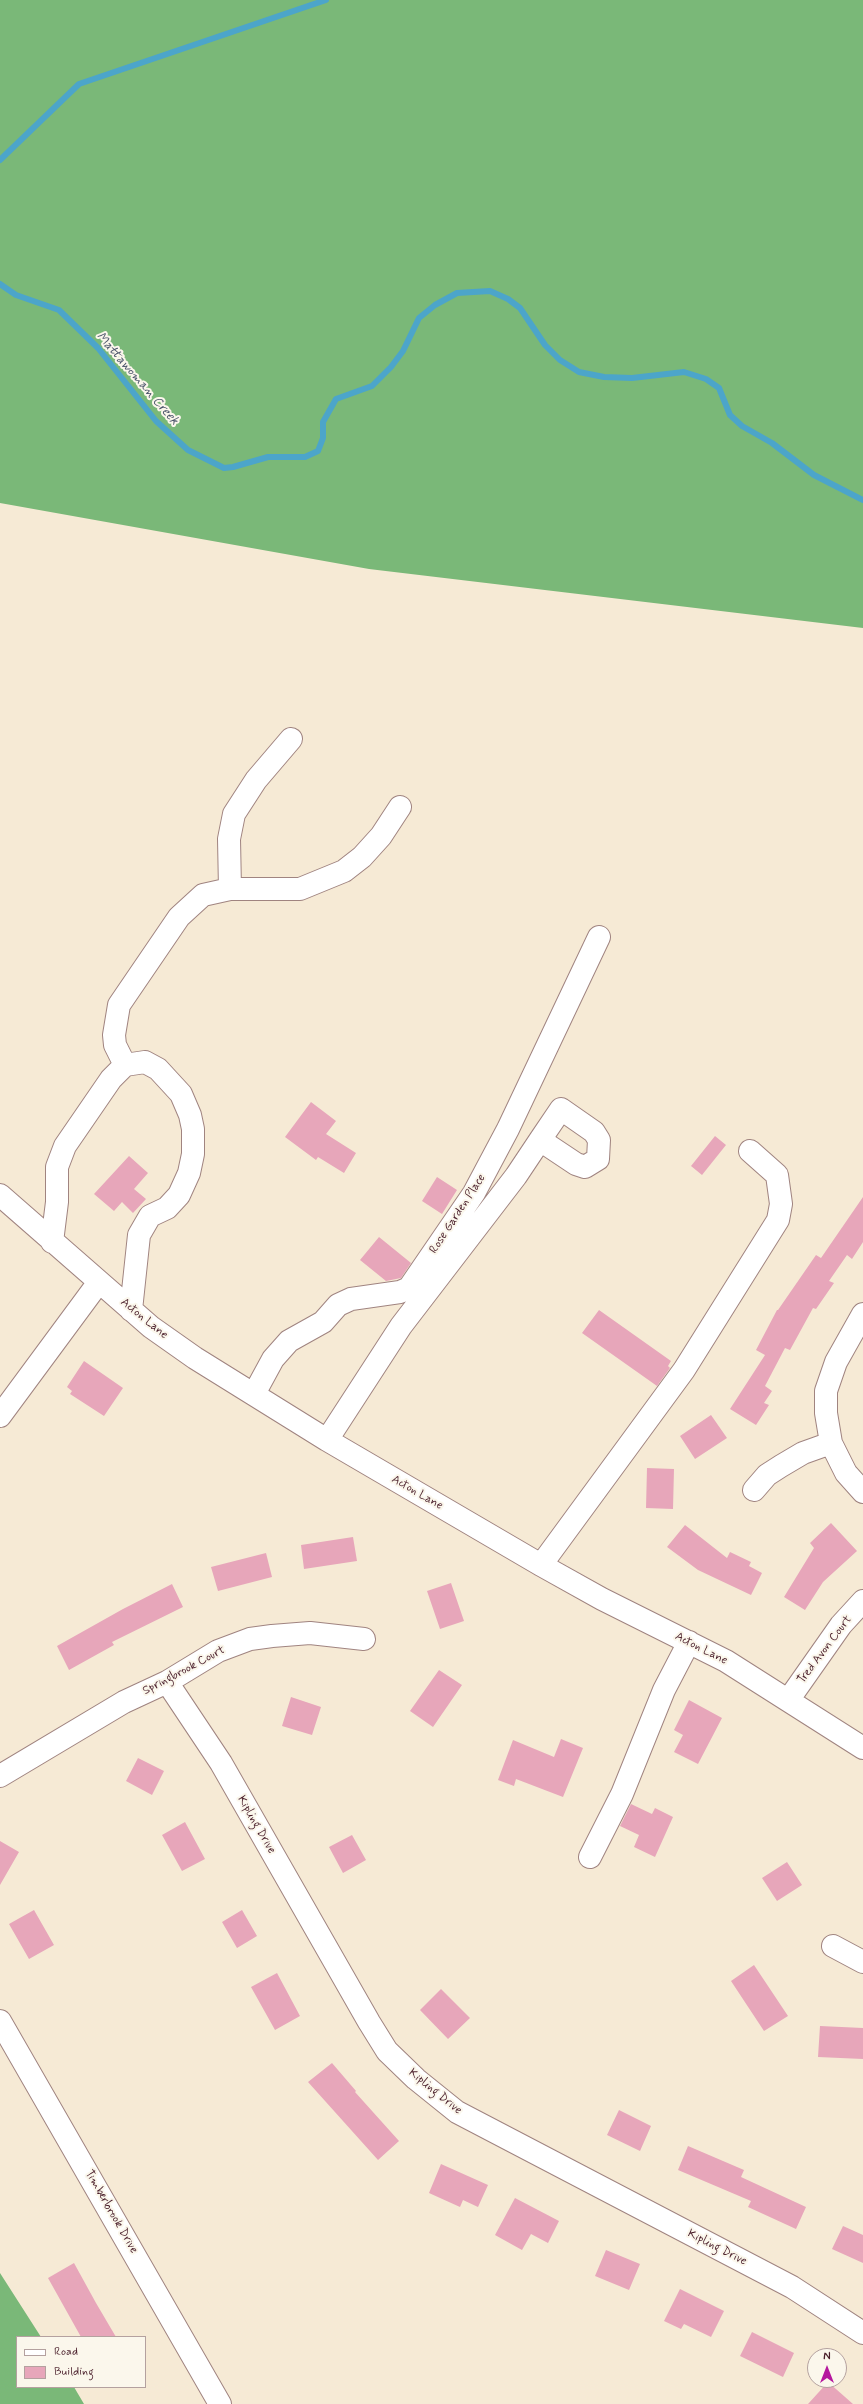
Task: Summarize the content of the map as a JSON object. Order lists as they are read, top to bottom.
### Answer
{
  "streets": {
    "street": [
      "Rose Garden Place",
      "Acton Lane",
      "Tred Avon Court",
      "Springbrook Court",
      "Kipling Drive",
      "Timberbrook Drive"
    ]
  },
  "crossings": [
    ["Rose Garden Place", "Acton Lane"],
    ["Acton Lane", "Tred Avon Court"],
    ["Springbrook Court", "Kipling Drive"]
  ],
  "water": ["Mattawoman Creek"],
  "legend": ["Road", "Building"],
  "north": "top"
}
